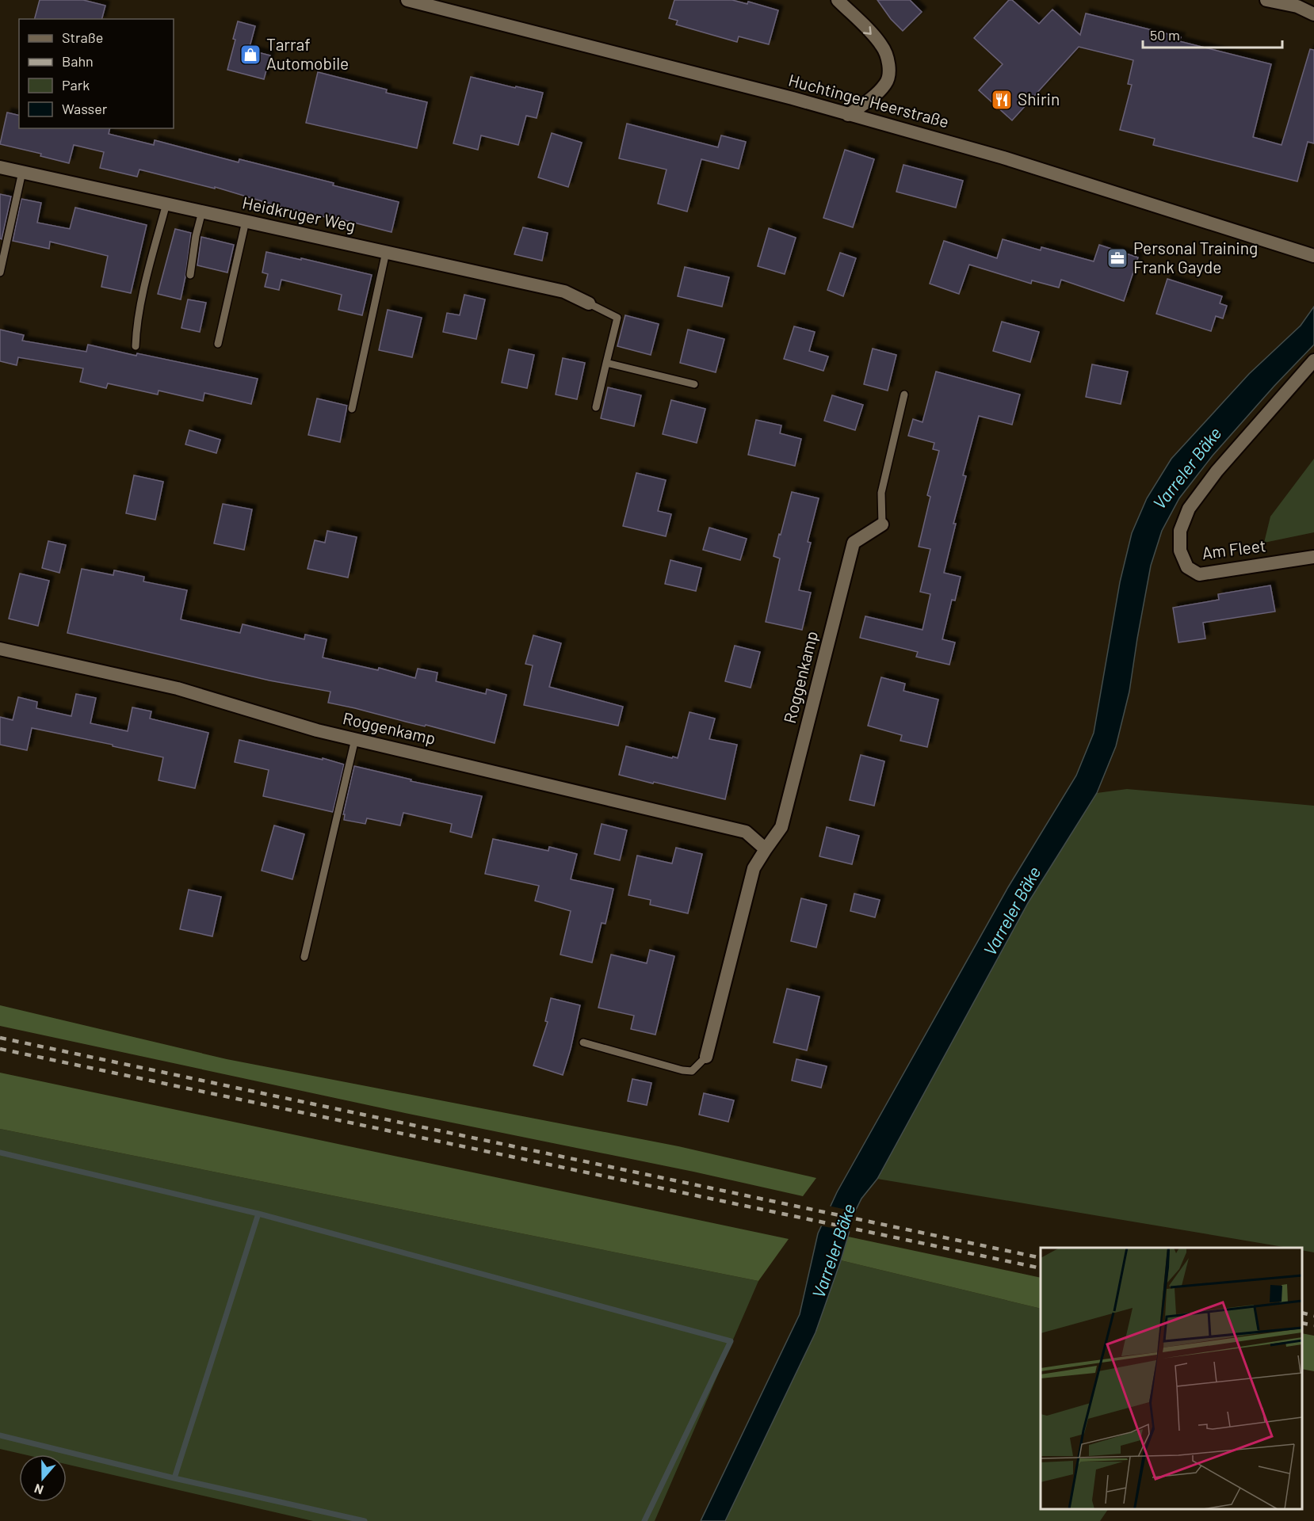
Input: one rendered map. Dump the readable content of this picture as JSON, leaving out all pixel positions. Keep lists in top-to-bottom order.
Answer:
{
  "streets": {
    "street": [
      "Huchtinger Heerstraße",
      "Heidkruger Weg",
      "Am Fleet",
      "Roggenkamp"
    ]
  },
  "water": ["Varreler Bäke"],
  "places": {
    "shop": ["Tarraf Automobile"],
    "restaurant": ["Shirin"],
    "office": ["Personal Training Frank Gayde"]
  },
  "legend": [
    "Straße",
    "Bahn",
    "Park",
    "Wasser"
  ],
  "scale_bar": "50 m",
  "north": "bottom"
}
